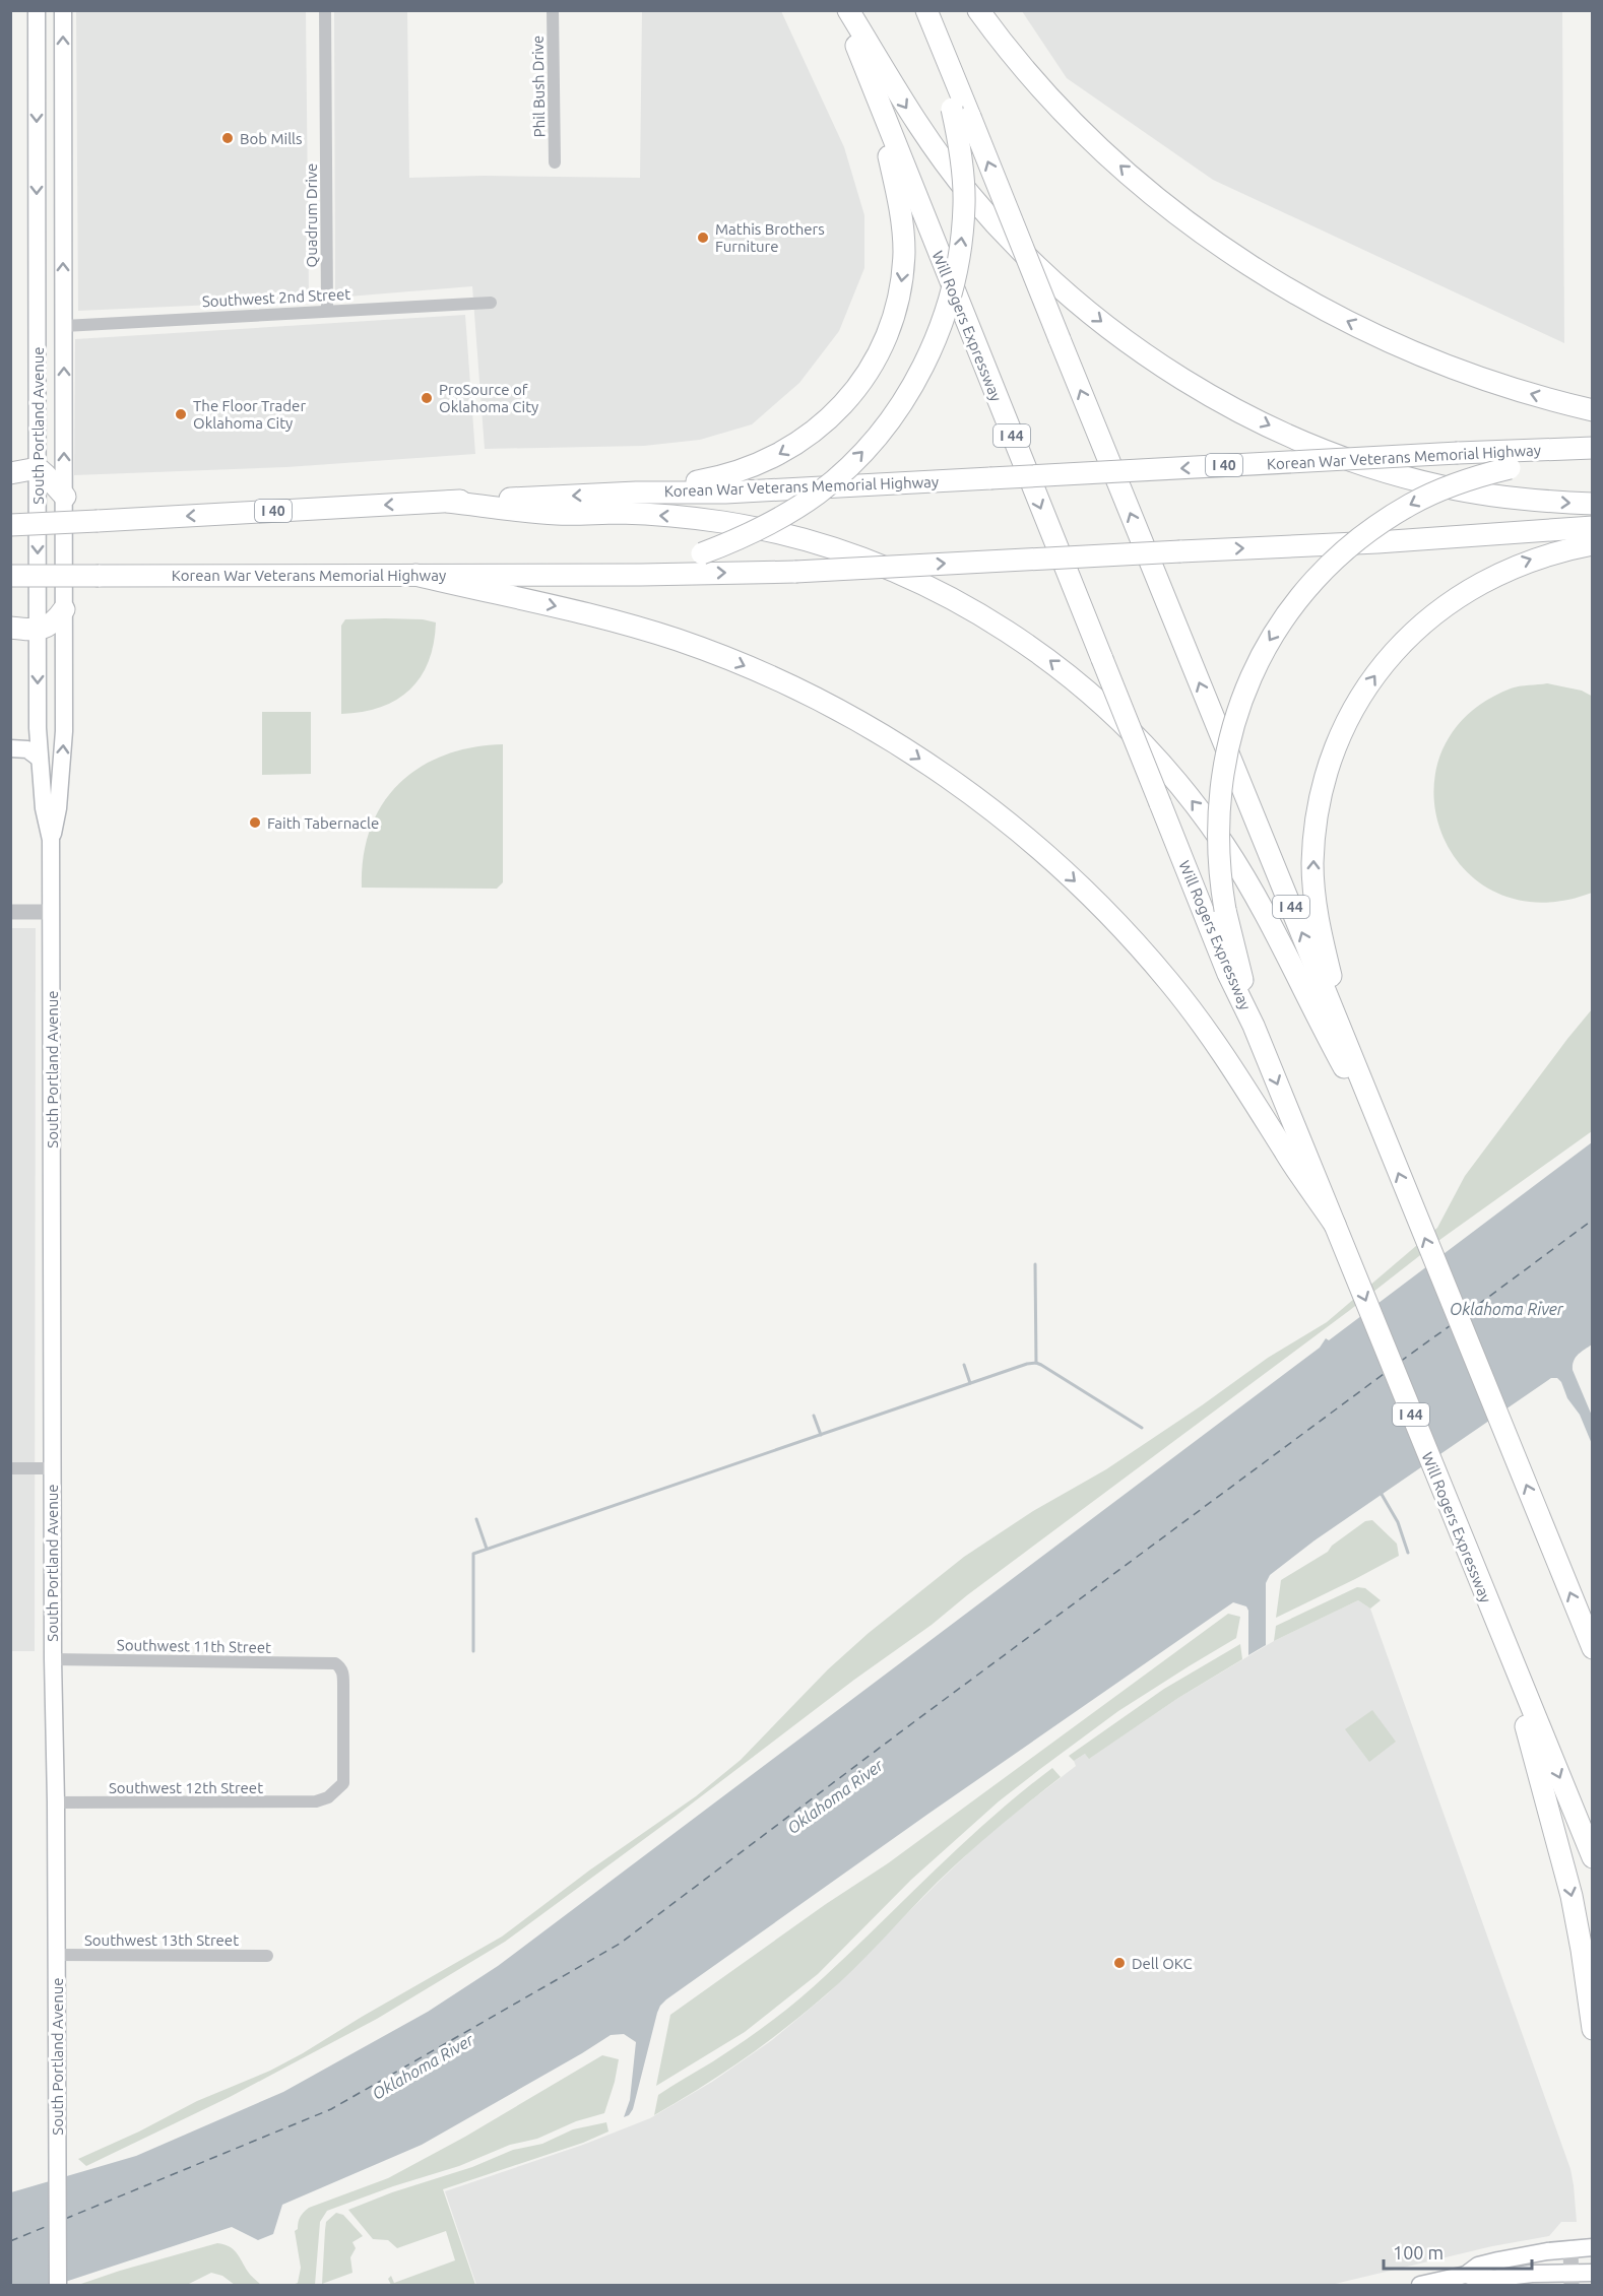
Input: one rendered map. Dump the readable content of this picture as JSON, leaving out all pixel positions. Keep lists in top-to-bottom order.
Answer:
{
  "streets": {
    "highway": [
      "Will Rogers Expressway",
      "I 44",
      "Korean War Veterans Memorial Highway",
      "I 40"
    ],
    "main road": ["South Portland Avenue"],
    "street": [
      "Phil Bush Drive",
      "Quadrum Drive",
      "Southwest 2nd Street",
      "Southwest 11th Street",
      "Southwest 12th Street",
      "Southwest 13th Street"
    ]
  },
  "crossings": [
    ["Quadrum Drive", "Southwest 2nd Street"],
    ["Southwest 2nd Street", "South Portland Avenue"],
    ["South Portland Avenue", "Southwest 11th Street"],
    ["South Portland Avenue", "Southwest 12th Street"],
    ["South Portland Avenue", "Southwest 13th Street"],
    ["Southwest 11th Street", "Southwest 12th Street"]
  ],
  "water": ["Oklahoma River"],
  "places": [
    "Bob Mills",
    "Mathis Brothers Furniture",
    "ProSource of Oklahoma City",
    "The Floor Trader Oklahoma City",
    "Faith Tabernacle",
    "Dell OKC"
  ],
  "scale_bar": "100 m"
}
